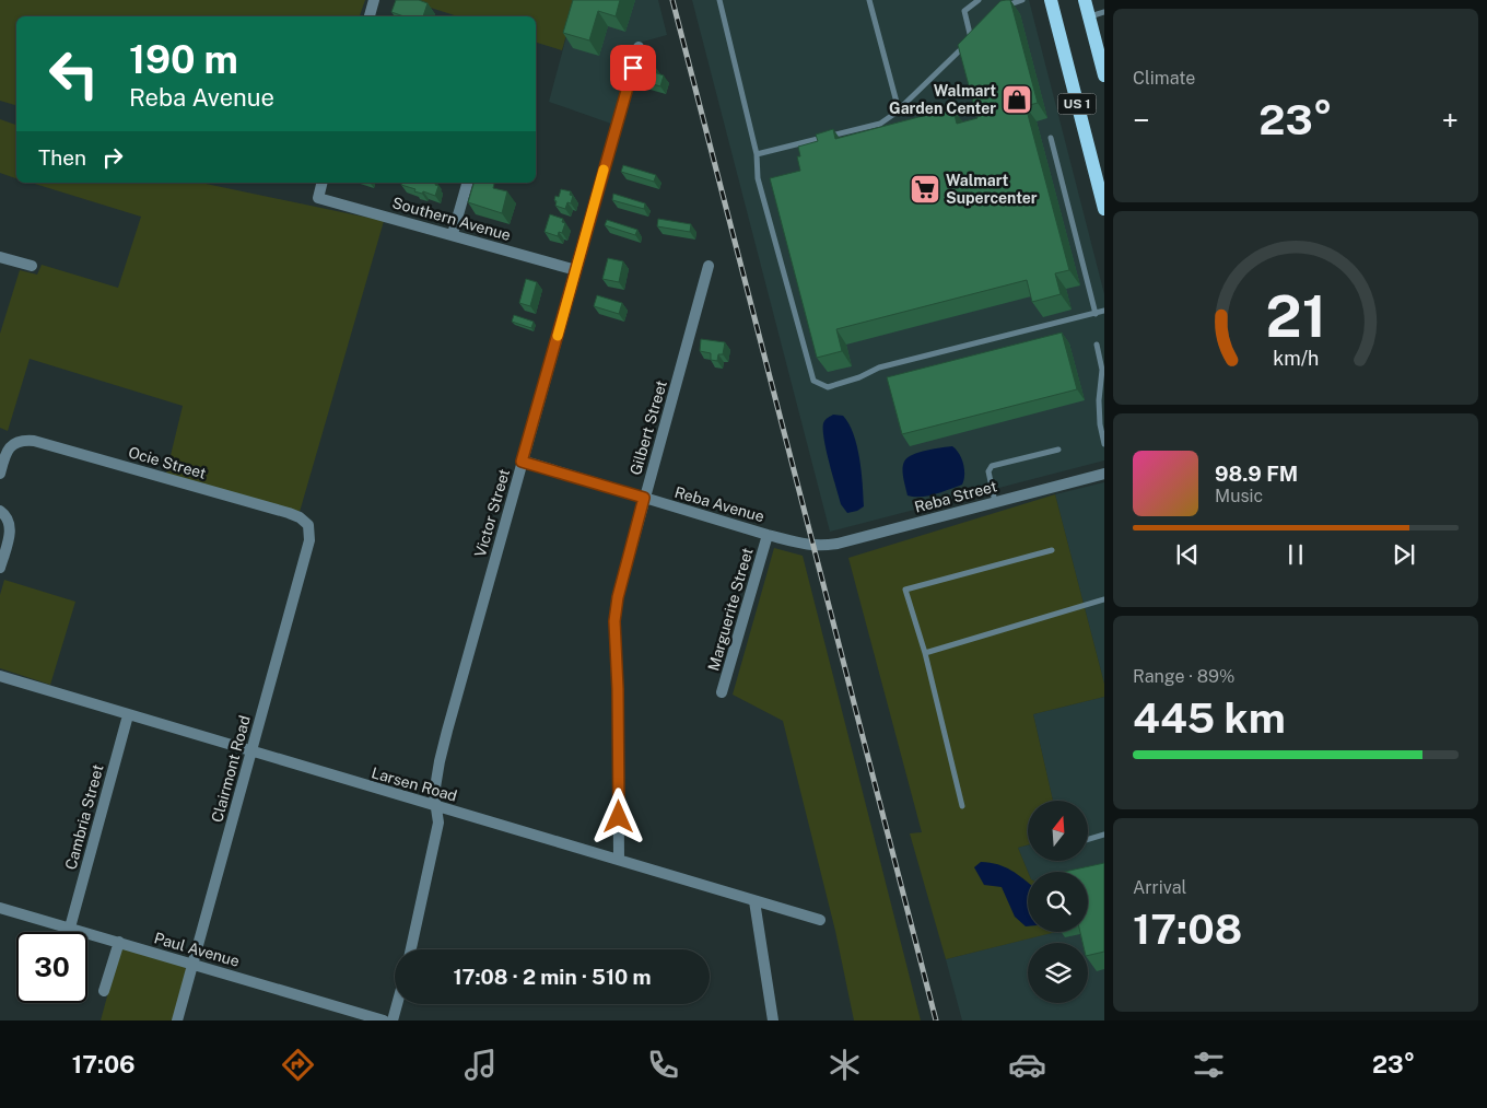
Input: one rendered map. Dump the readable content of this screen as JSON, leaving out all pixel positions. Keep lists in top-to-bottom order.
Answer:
{
  "streets": {
    "main road": ["US 1"],
    "street": [
      "Southern Avenue",
      "Gilbert Street",
      "Ocie Street",
      "Reba Street",
      "Reba Avenue",
      "Victor Street",
      "Marguerite Street",
      "Clairmont Road",
      "Larsen Road",
      "Cambria Street",
      "Paul Avenue"
    ]
  },
  "crossings": [
    ["Southern Avenue", "Victor Street"],
    ["Gilbert Street", "Reba Avenue"],
    ["Gilbert Street", "Larsen Road"],
    ["Ocie Street", "Clairmont Road"],
    ["Reba Street", "Reba Avenue"],
    ["Reba Avenue", "Victor Street"],
    ["Reba Avenue", "Marguerite Street"],
    ["Victor Street", "Larsen Road"],
    ["Clairmont Road", "Larsen Road"],
    ["Clairmont Road", "Paul Avenue"],
    ["Larsen Road", "Cambria Street"],
    ["Cambria Street", "Paul Avenue"]
  ],
  "places": {
    "shop": ["Walmart Garden Center"],
    "supermarket": ["Walmart Supercenter"]
  },
  "north": "top",
  "page": {
    "tile": [
      "Climate",
      ["Range · 89%", "445 km"],
      ["Arrival", "17:08"]
    ],
    "turn": ["190 m", "Reba Avenue"],
    "heat": ["−", "23°", "+"],
    "then": "Then",
    "song": ["98.9 FM", "Music"],
    "limit": "30",
    "trip": "17:08 · 2 min · 510 m",
    "tabs": ["17:06", "23°"],
    "gauge": ["21", "km/h"]
  }
}
